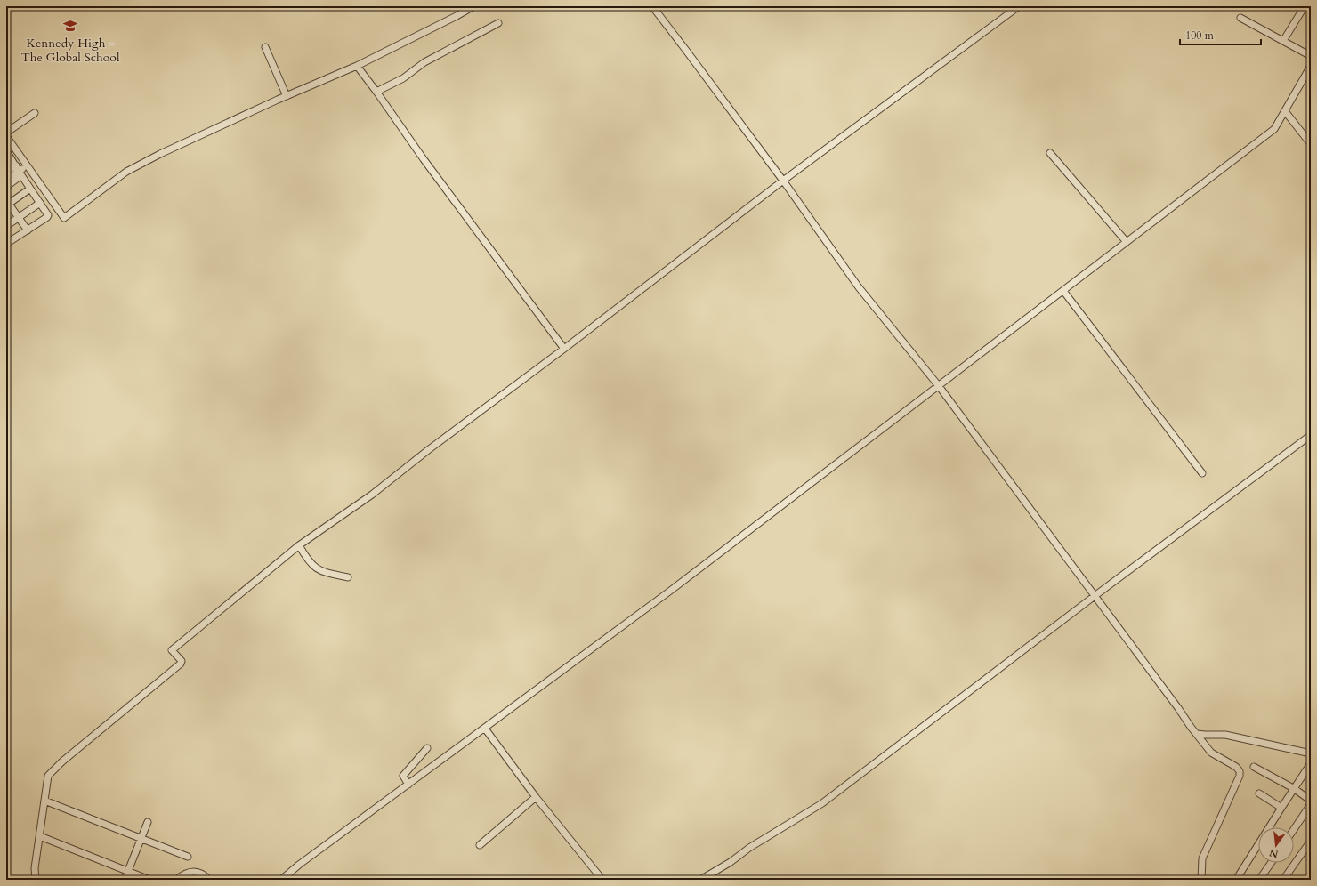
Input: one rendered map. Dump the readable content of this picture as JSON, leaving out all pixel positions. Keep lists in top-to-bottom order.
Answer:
{
  "places": {
    "school or university": ["Kennedy High - The Global School"]
  },
  "scale_bar": "100 m",
  "north": "bottom"
}
